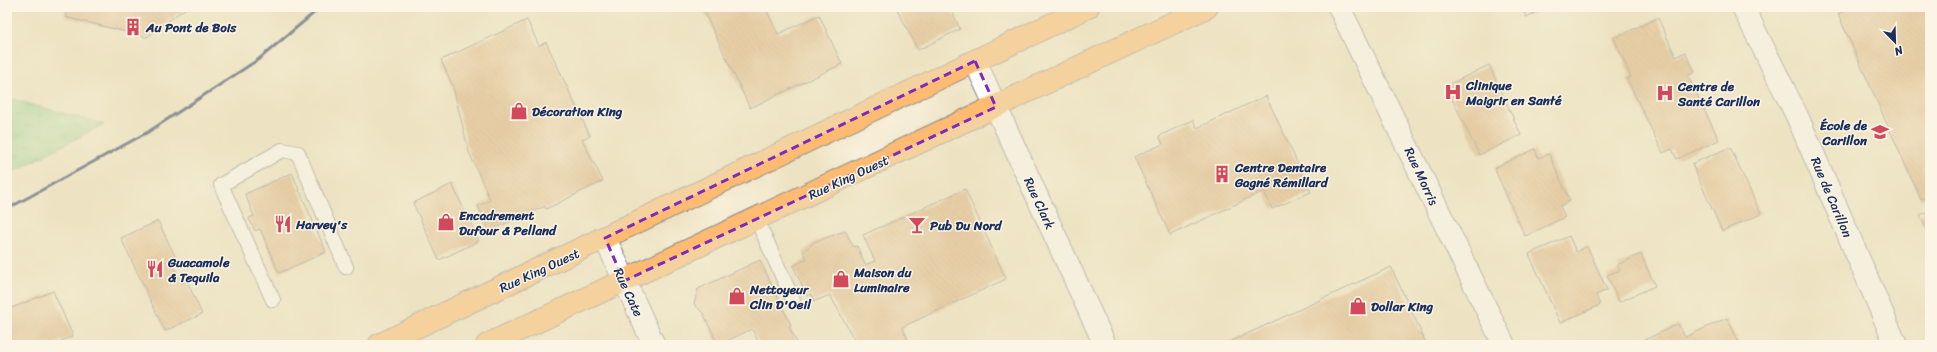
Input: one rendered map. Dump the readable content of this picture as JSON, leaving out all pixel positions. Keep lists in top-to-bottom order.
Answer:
{
  "streets": {
    "main road": ["Rue King Ouest"],
    "street": [
      "Rue Morris",
      "Rue de Carillon",
      "Rue Clark",
      "Rue Cate"
    ]
  },
  "crossings": [
    ["Rue King Ouest", "Rue Clark"],
    ["Rue King Ouest", "Rue Cate"]
  ],
  "places": {
    "building": ["Au Pont de Bois", "Centre Dentaire Gagné Rémillard"],
    "hospital": ["Clinique Maigrir en Santé", "Centre de Santé Carillon"],
    "shop": [
      "Décoration King",
      "Encadrement Dufour & Pelland",
      "Maison du Luminaire",
      "Nettoyeur Clin D'Oeil",
      "Dollar King"
    ],
    "school or university": ["École de Carillon"],
    "restaurant": ["Harvey's", "Guacamole & Tequila"],
    "bar": ["Pub Du Nord"]
  },
  "north": "bottom right"
}
